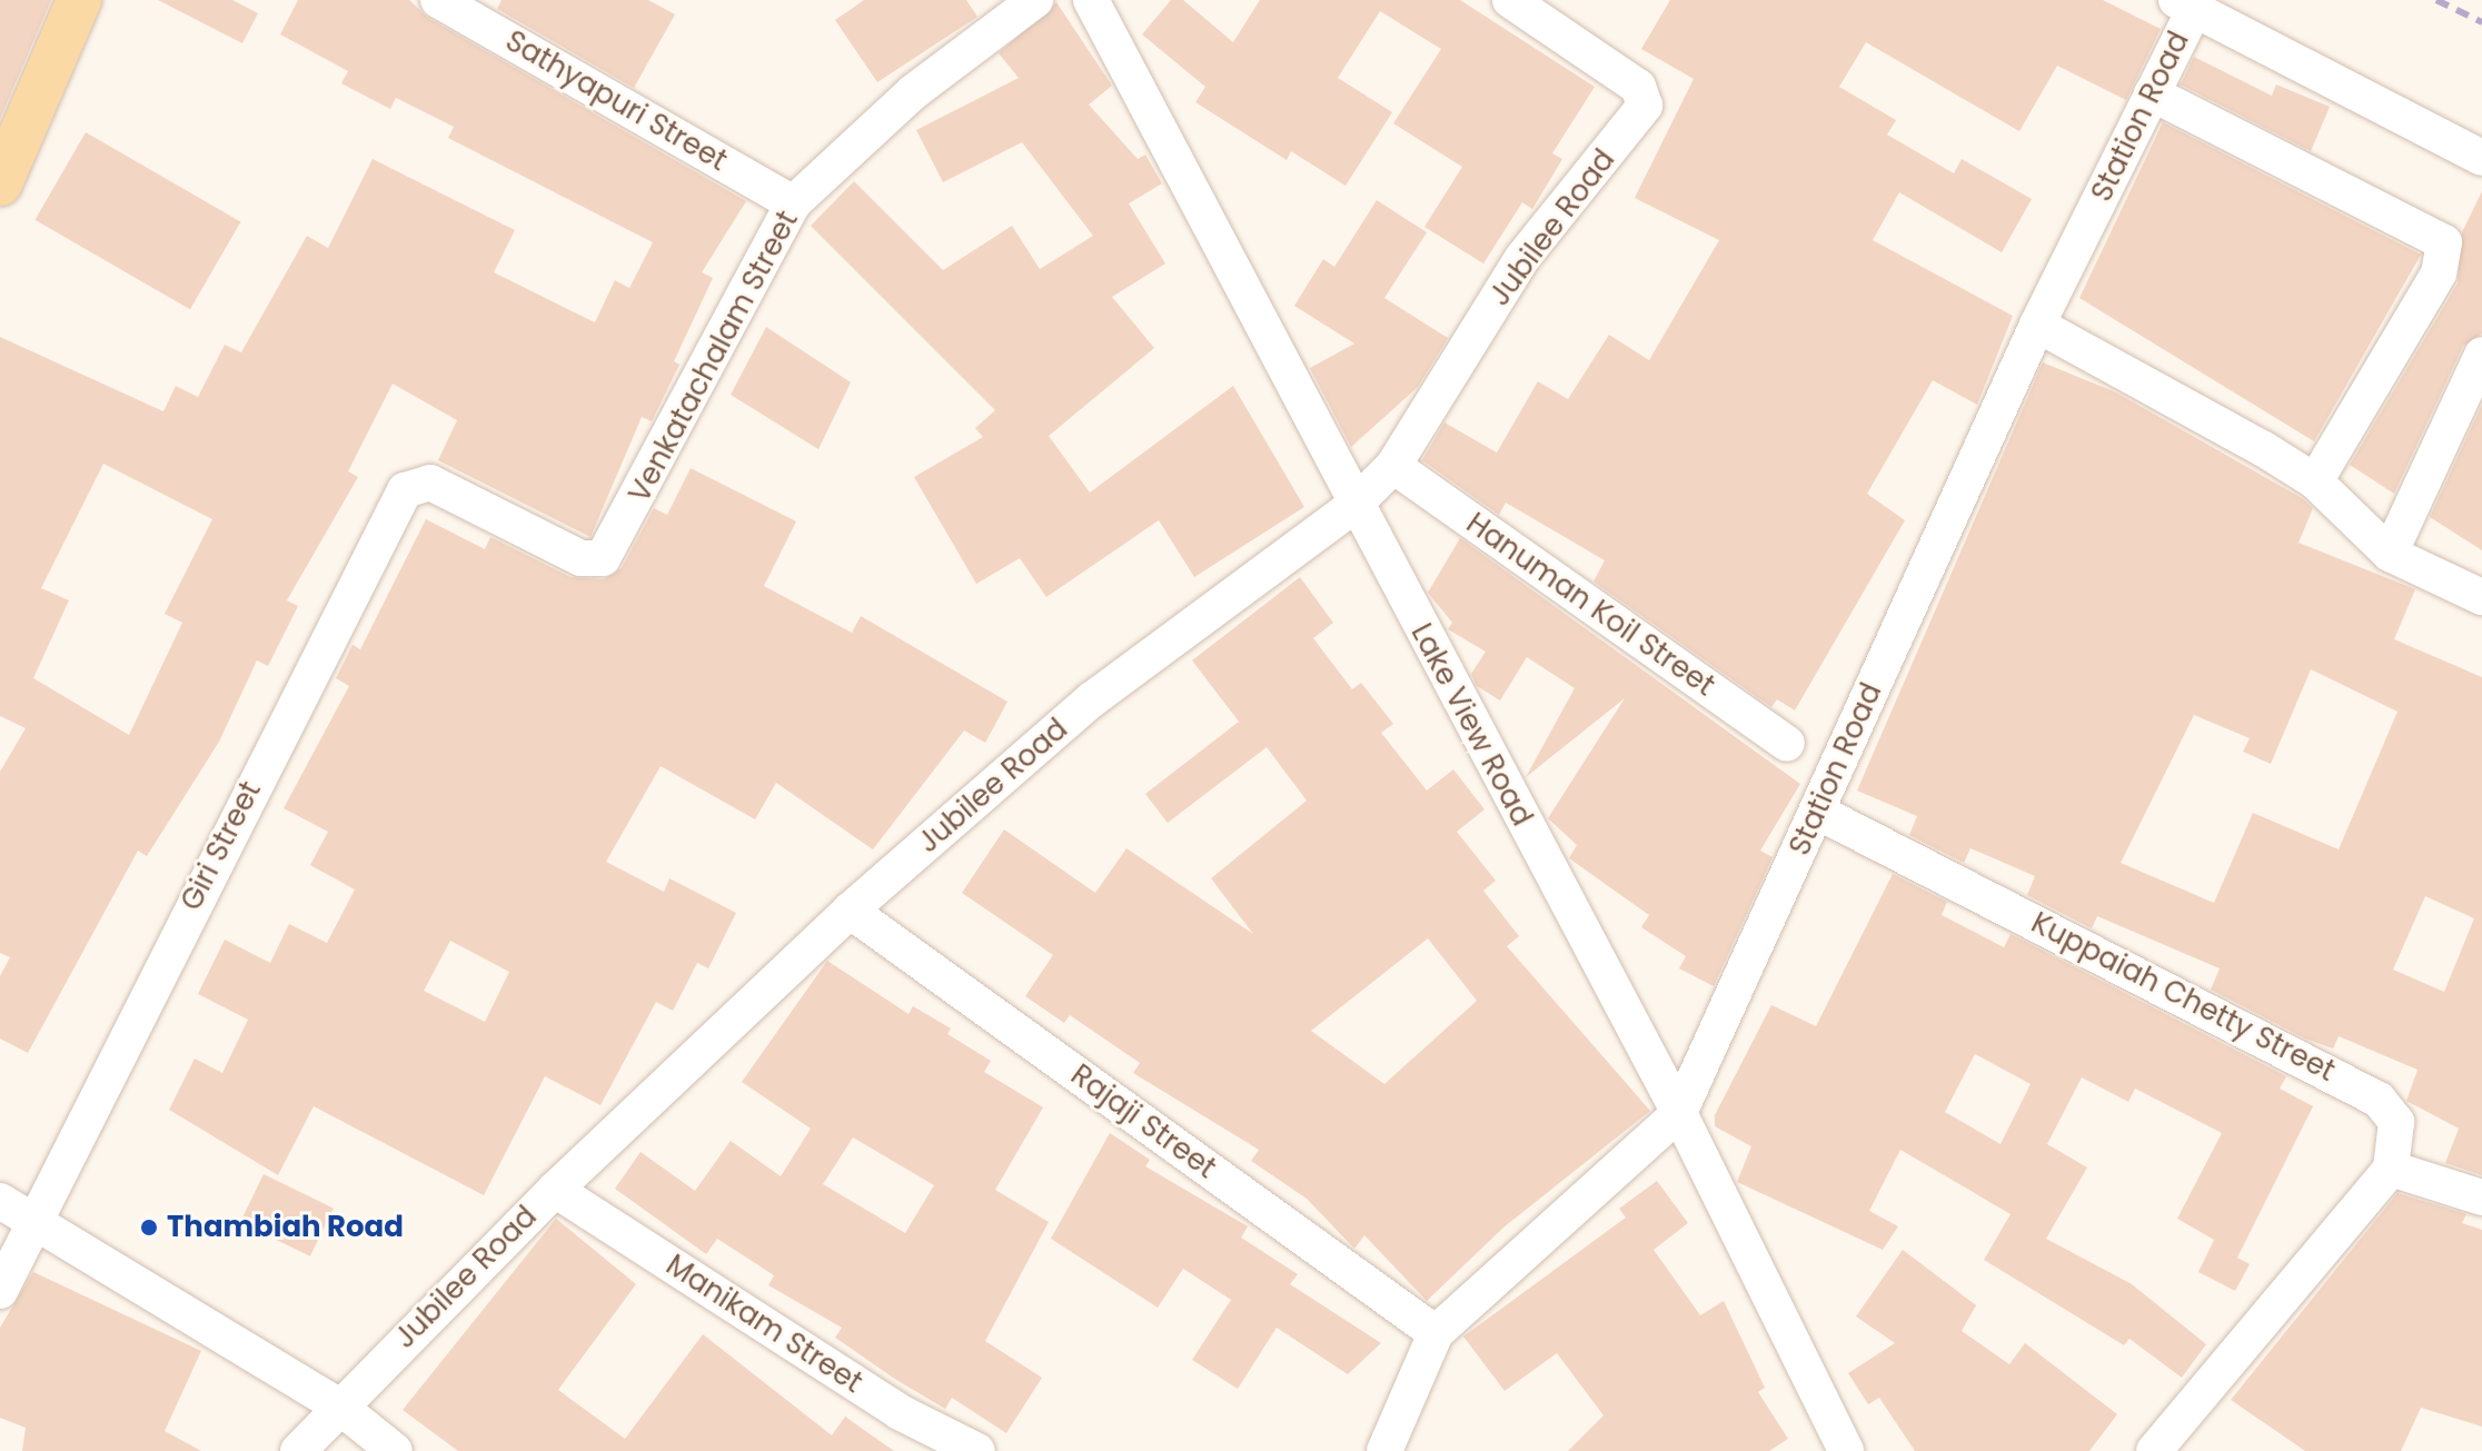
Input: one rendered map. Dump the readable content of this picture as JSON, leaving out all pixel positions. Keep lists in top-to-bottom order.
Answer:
{
  "streets": {
    "street": [
      "Sathyapuri Street",
      "Station Road",
      "Jubilee Road",
      "Venkatachalam Street",
      "Hanuman Koil Street",
      "Lake View Road",
      "Giri Street",
      "Kuppaiah Chetty Street",
      "Rajaji Street",
      "Manikam Street"
    ]
  },
  "crossings": [
    ["Sathyapuri Street", "Venkatachalam Street"],
    ["Station Road", "Lake View Road"],
    ["Station Road", "Rajaji Street"],
    ["Jubilee Road", "Hanuman Koil Street"],
    ["Jubilee Road", "Lake View Road"],
    ["Jubilee Road", "Rajaji Street"],
    ["Jubilee Road", "Manikam Street"],
    ["Venkatachalam Street", "Giri Street"]
  ],
  "places": ["Thambiah Road"]
}
